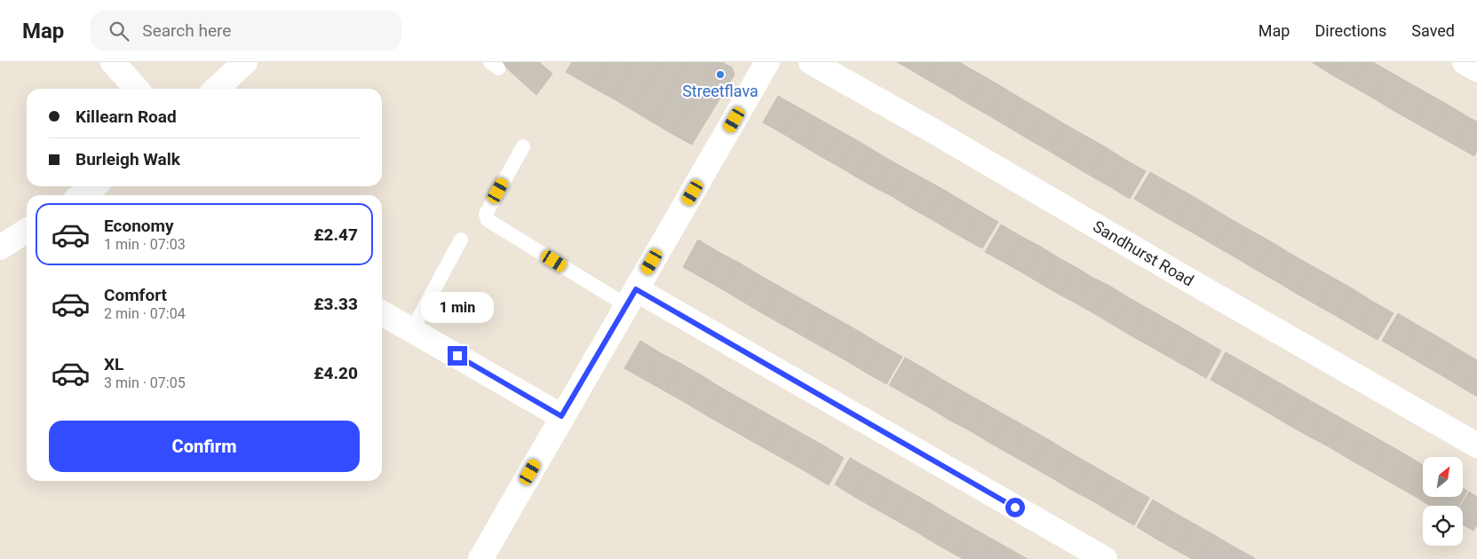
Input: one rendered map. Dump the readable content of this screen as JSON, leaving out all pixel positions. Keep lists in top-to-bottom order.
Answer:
{
  "streets": {
    "street": ["Sandhurst Road"]
  },
  "places": ["Streetflava"],
  "north": "top right",
  "page": {
    "header": "Map",
    "search": "Search here",
    "nav": ["Map", "Directions", "Saved"],
    "banner": ["Killearn Road", "Burleigh Walk"],
    "list": [
      {
        "name": "Economy",
        "note": "1 min · 07:03",
        "value": "£2.47"
      },
      {
        "name": "Comfort",
        "note": "2 min · 07:04",
        "value": "£3.33"
      },
      {
        "name": "XL",
        "note": "3 min · 07:05",
        "value": "£4.20"
      }
    ],
    "bubble": "1 min",
    "buttons": "Confirm"
  }
}
